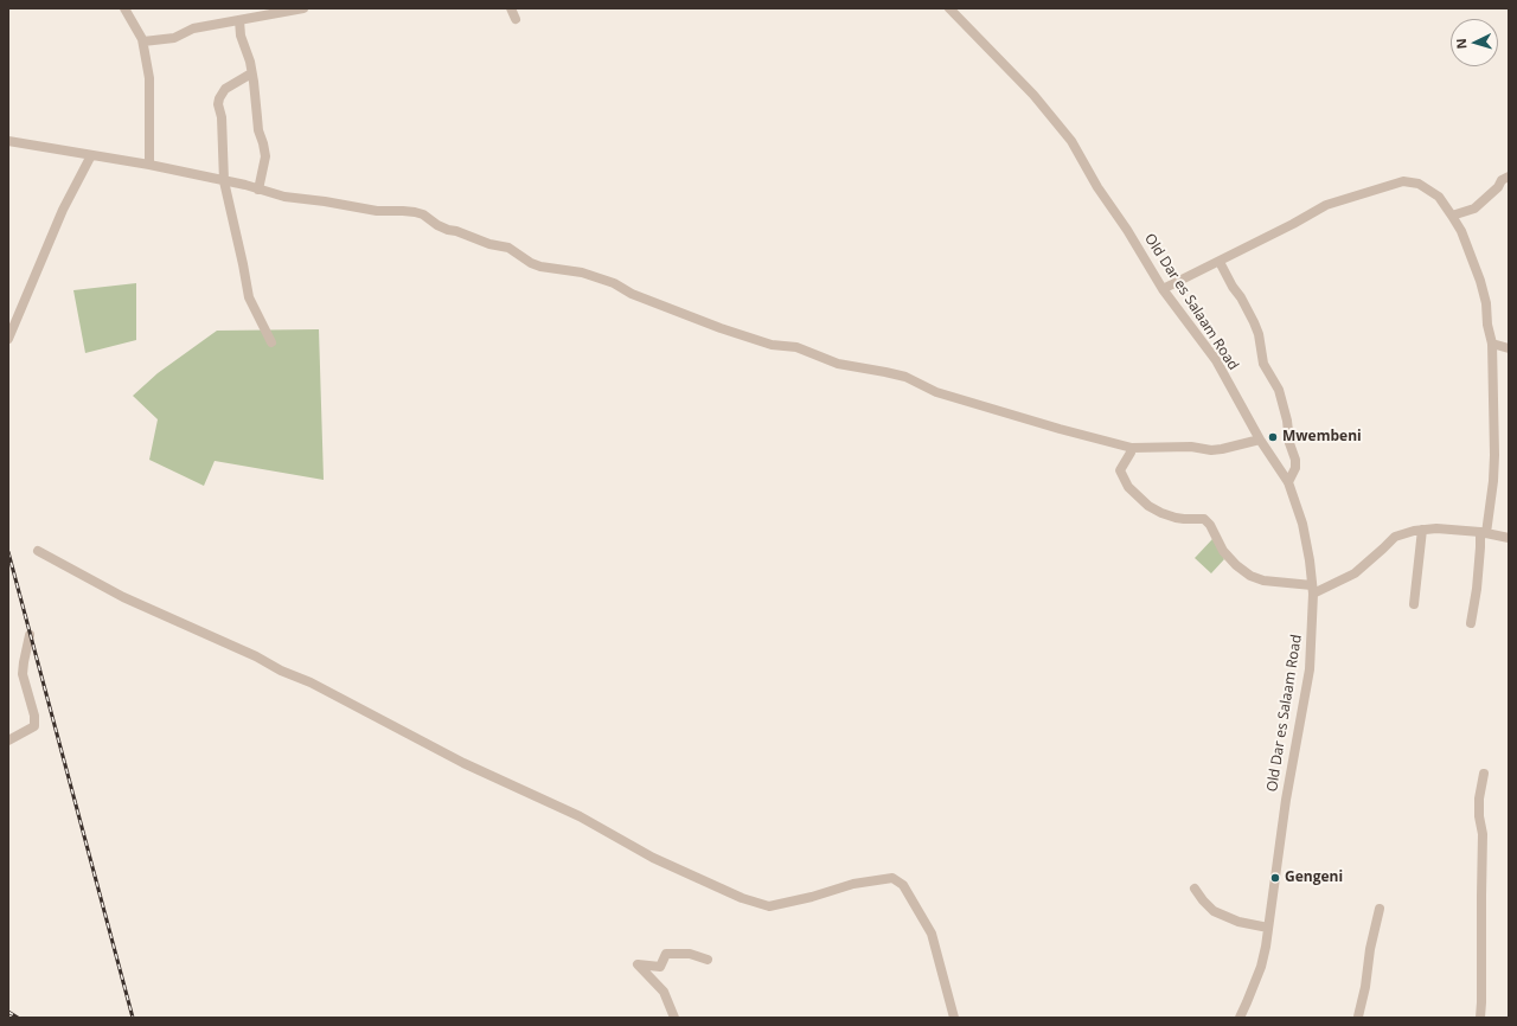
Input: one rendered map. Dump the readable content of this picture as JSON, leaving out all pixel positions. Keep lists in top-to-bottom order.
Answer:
{
  "streets": {
    "street": ["Old Dar es Salaam Road"]
  },
  "places": ["Mwembeni", "Gengeni"],
  "north": "left"
}
